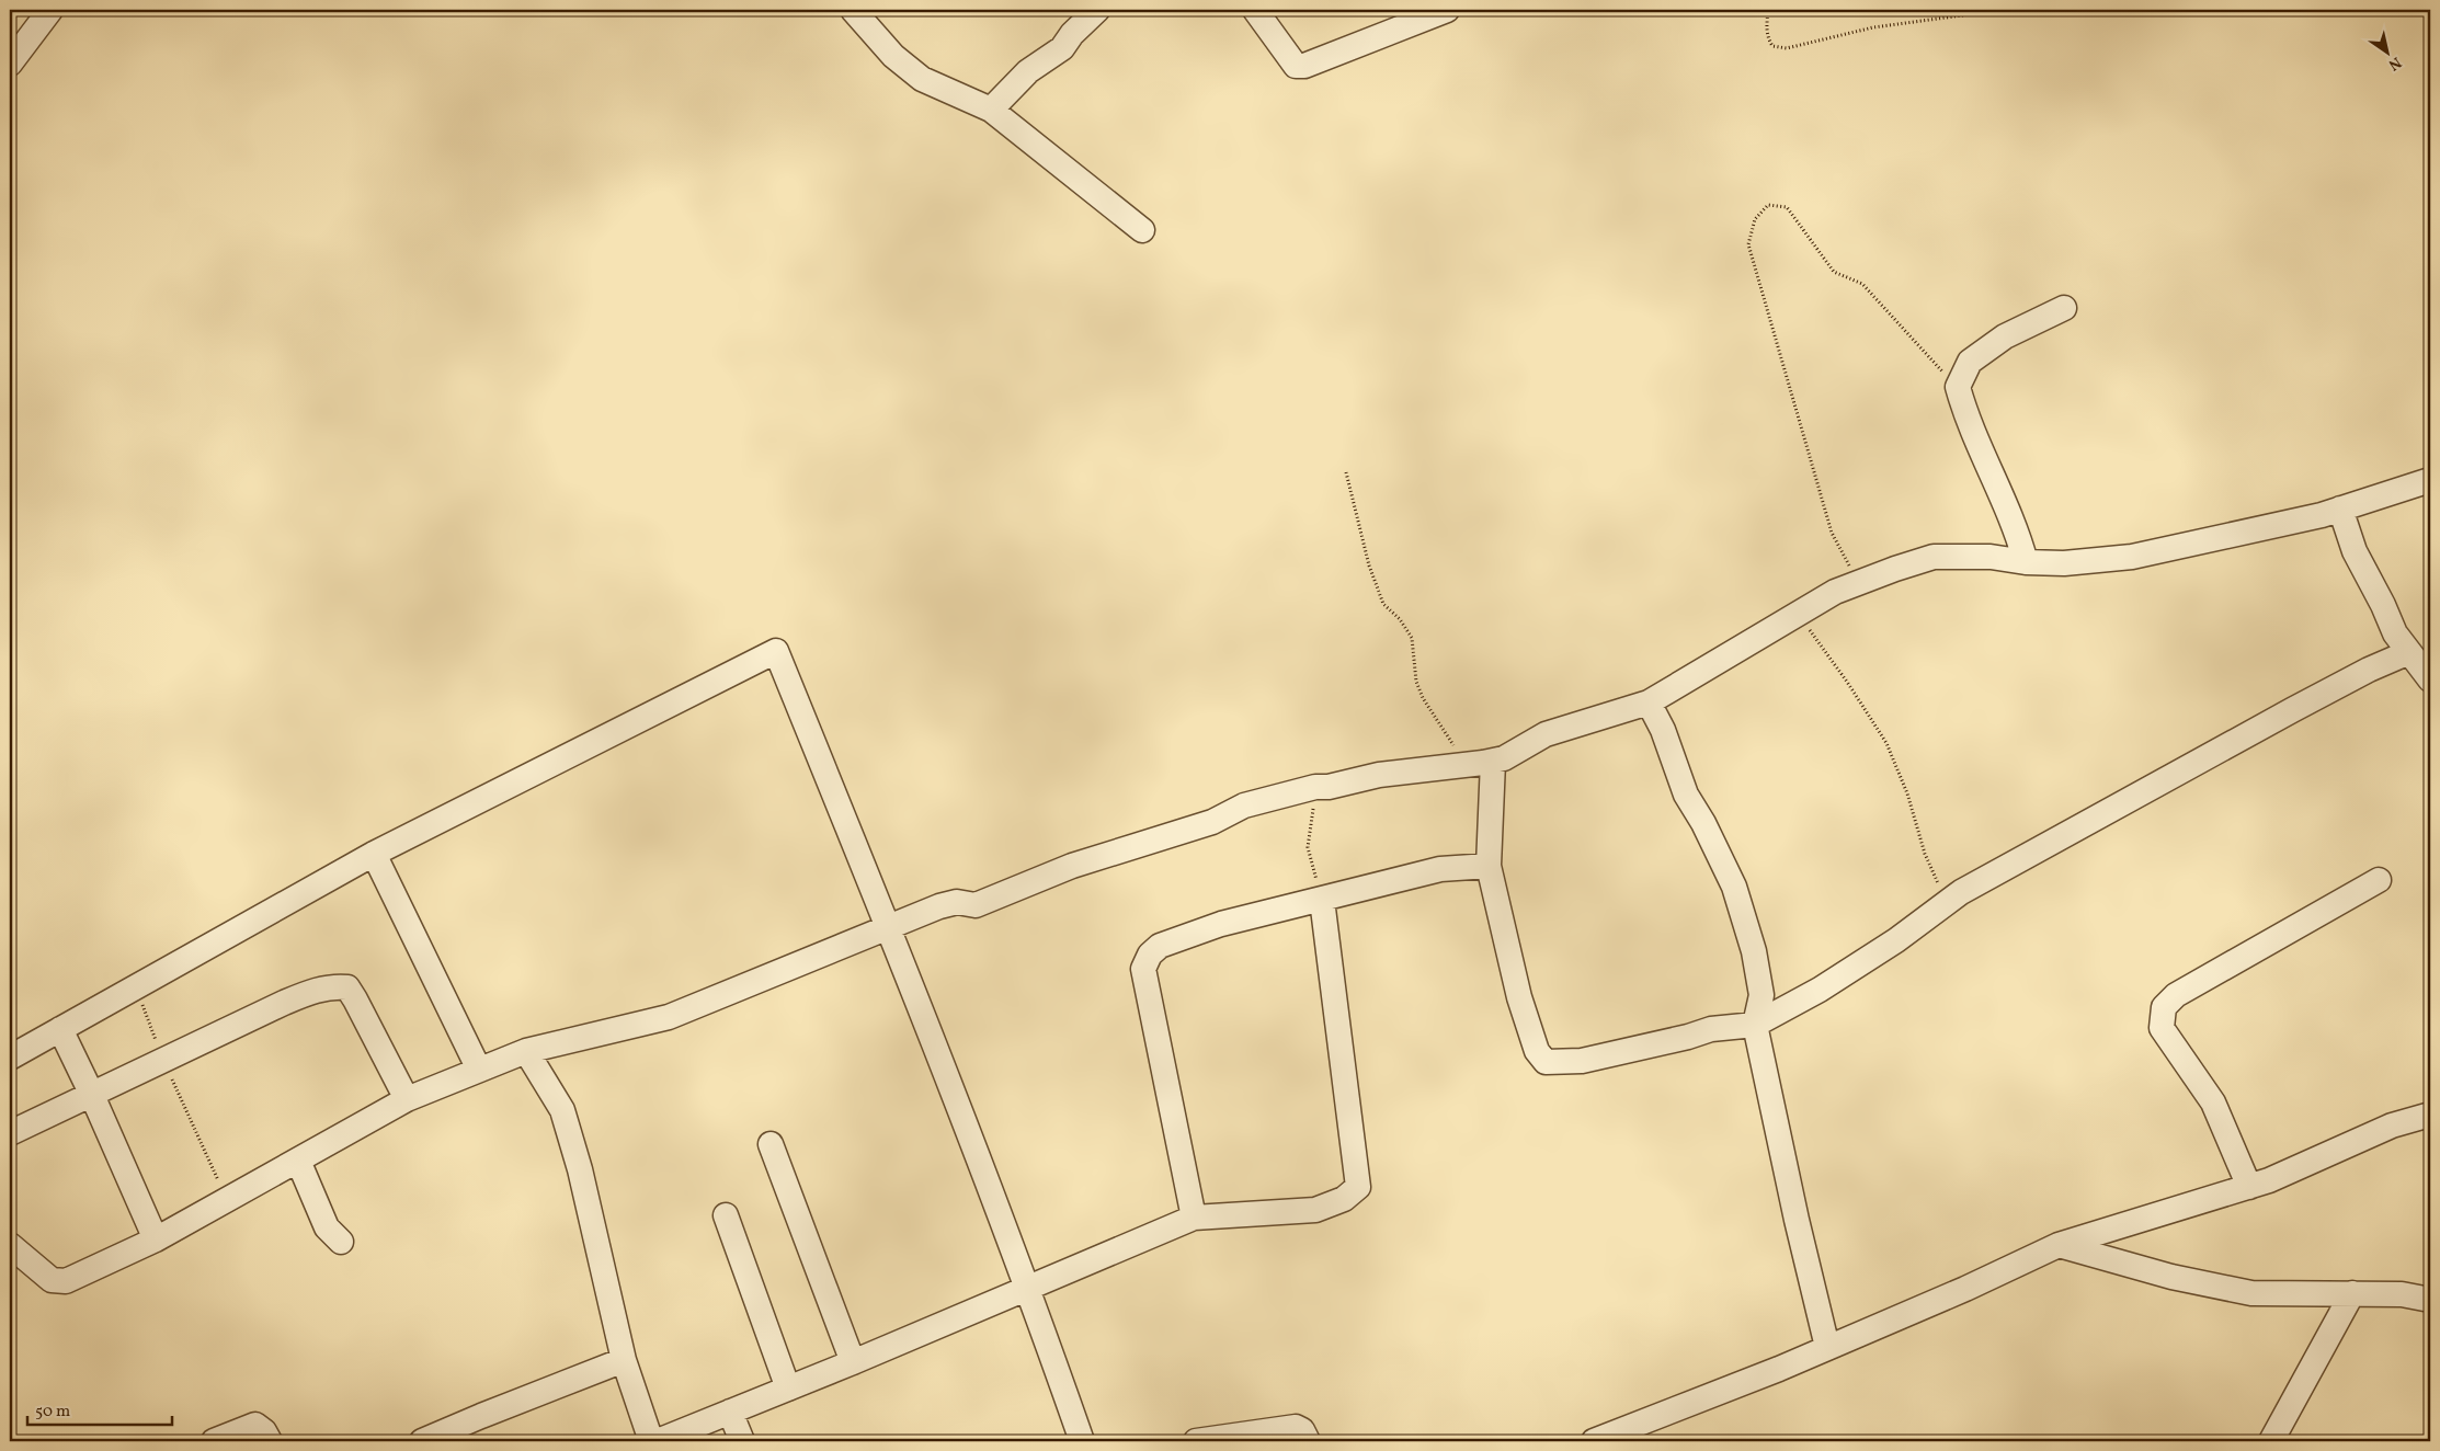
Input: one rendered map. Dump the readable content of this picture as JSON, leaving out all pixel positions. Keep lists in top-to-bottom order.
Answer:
{
  "scale_bar": "50 m",
  "north": "bottom right"
}
